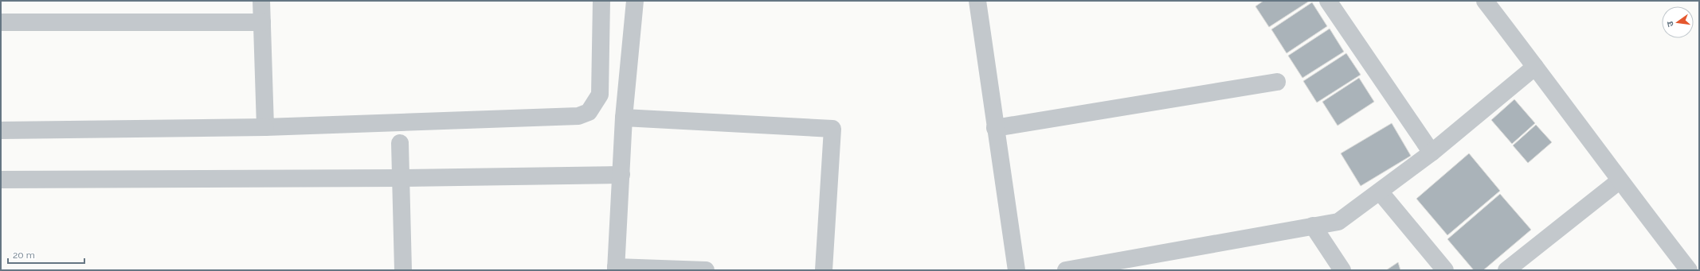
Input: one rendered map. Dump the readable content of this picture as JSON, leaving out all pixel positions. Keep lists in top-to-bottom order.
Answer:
{
  "scale_bar": "20 m",
  "north": "left"
}
